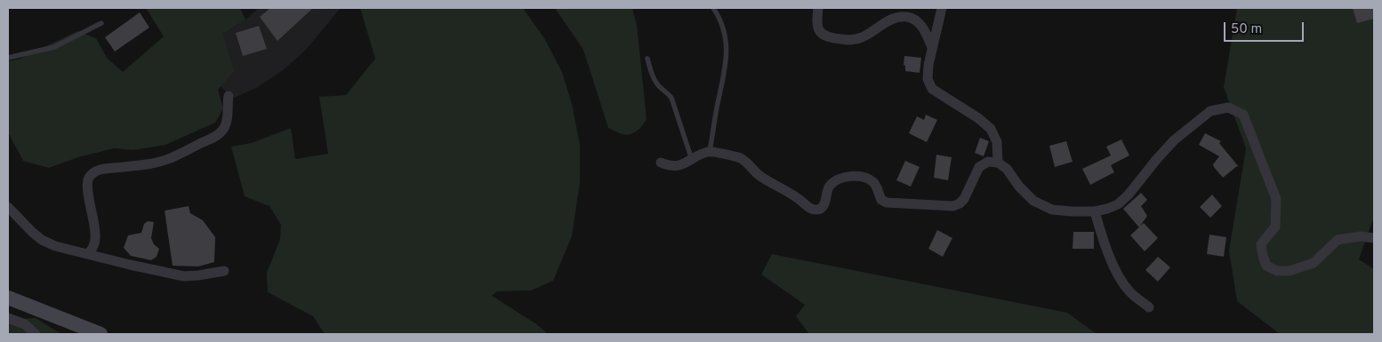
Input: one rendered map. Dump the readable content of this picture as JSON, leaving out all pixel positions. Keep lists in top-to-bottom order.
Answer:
{
  "scale_bar": "50 m"
}
